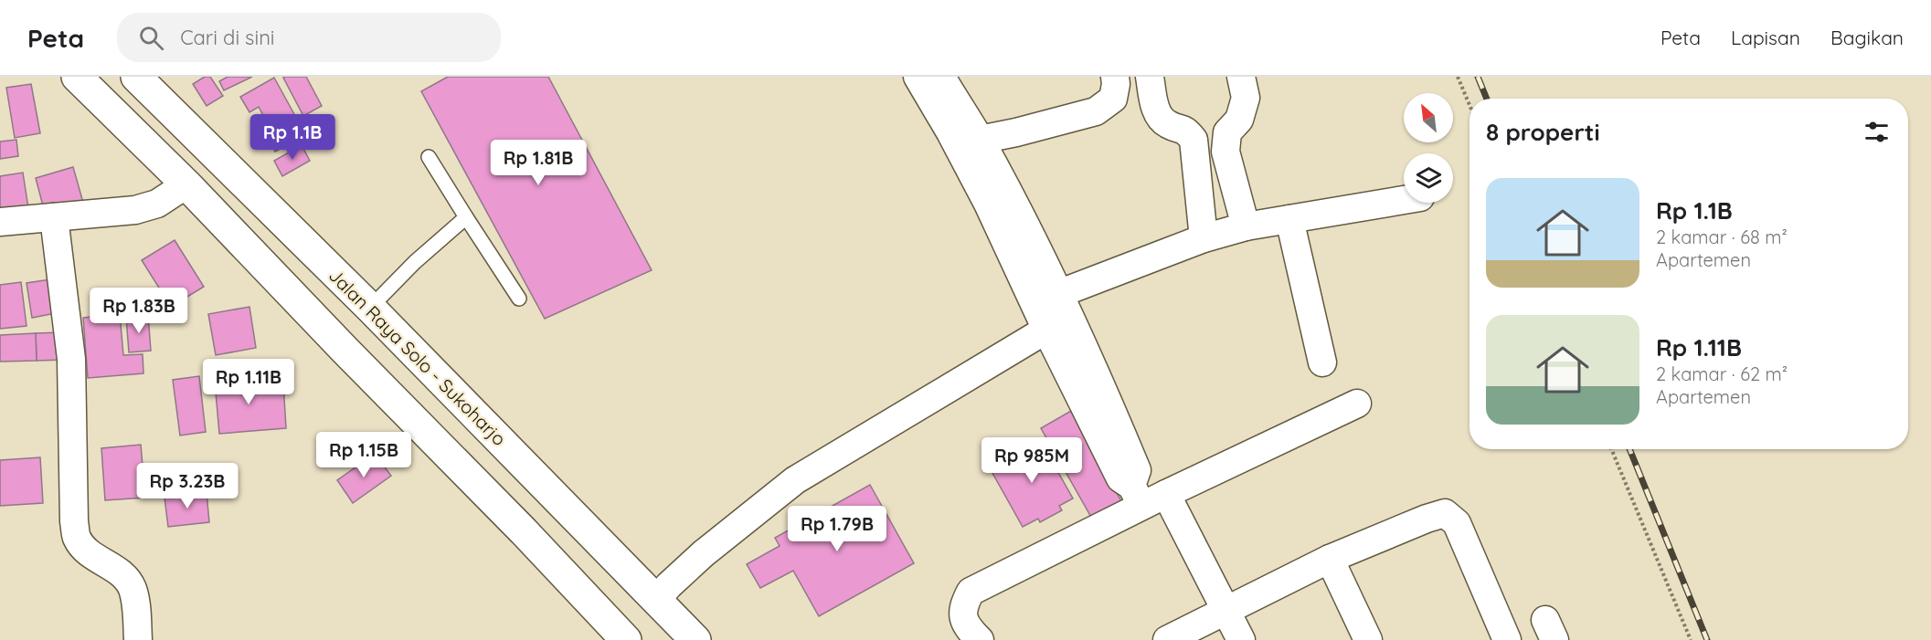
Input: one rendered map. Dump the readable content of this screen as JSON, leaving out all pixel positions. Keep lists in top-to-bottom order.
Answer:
{
  "streets": {
    "main road": ["Jalan Raya Solo - Sukoharjo"]
  },
  "north": "top left",
  "page": {
    "header": "Peta",
    "search": "Cari di sini",
    "nav": ["Peta", "Lapisan", "Bagikan"],
    "heading": "8 properti",
    "price": [
      "Rp 1.1B",
      "Rp 1.81B",
      "Rp 1.83B",
      "Rp 1.11B",
      "Rp 1.15B",
      "Rp 985M",
      "Rp 3.23B",
      "Rp 1.79B"
    ],
    "list": [
      {
        "name": "Rp 1.1B",
        "note": "2 kamar · 68 m² · Apartemen"
      },
      {
        "name": "Rp 1.11B",
        "note": "2 kamar · 62 m² · Apartemen"
      }
    ]
  }
}
